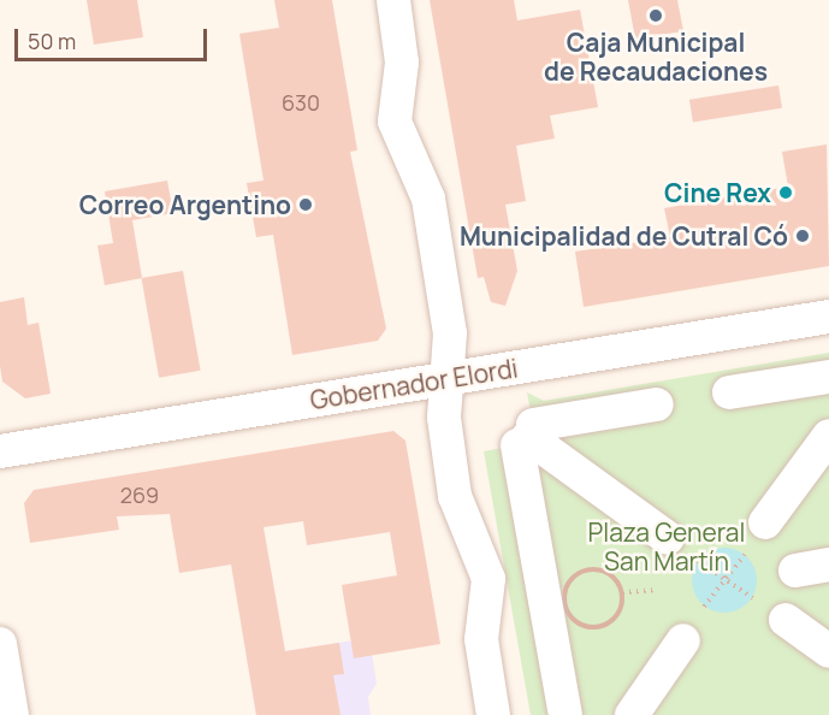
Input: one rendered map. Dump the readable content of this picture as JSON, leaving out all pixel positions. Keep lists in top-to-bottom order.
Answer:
{
  "streets": {
    "street": ["Gobernador Elordi"]
  },
  "parks": ["Plaza General San Martín"],
  "places": [
    "Caja Municipal de Recaudaciones",
    "Cine Rex",
    "Correo Argentino",
    "Municipalidad de Cutral Có"
  ],
  "house_numbers": ["630", "269"],
  "scale_bar": "50 m"
}
